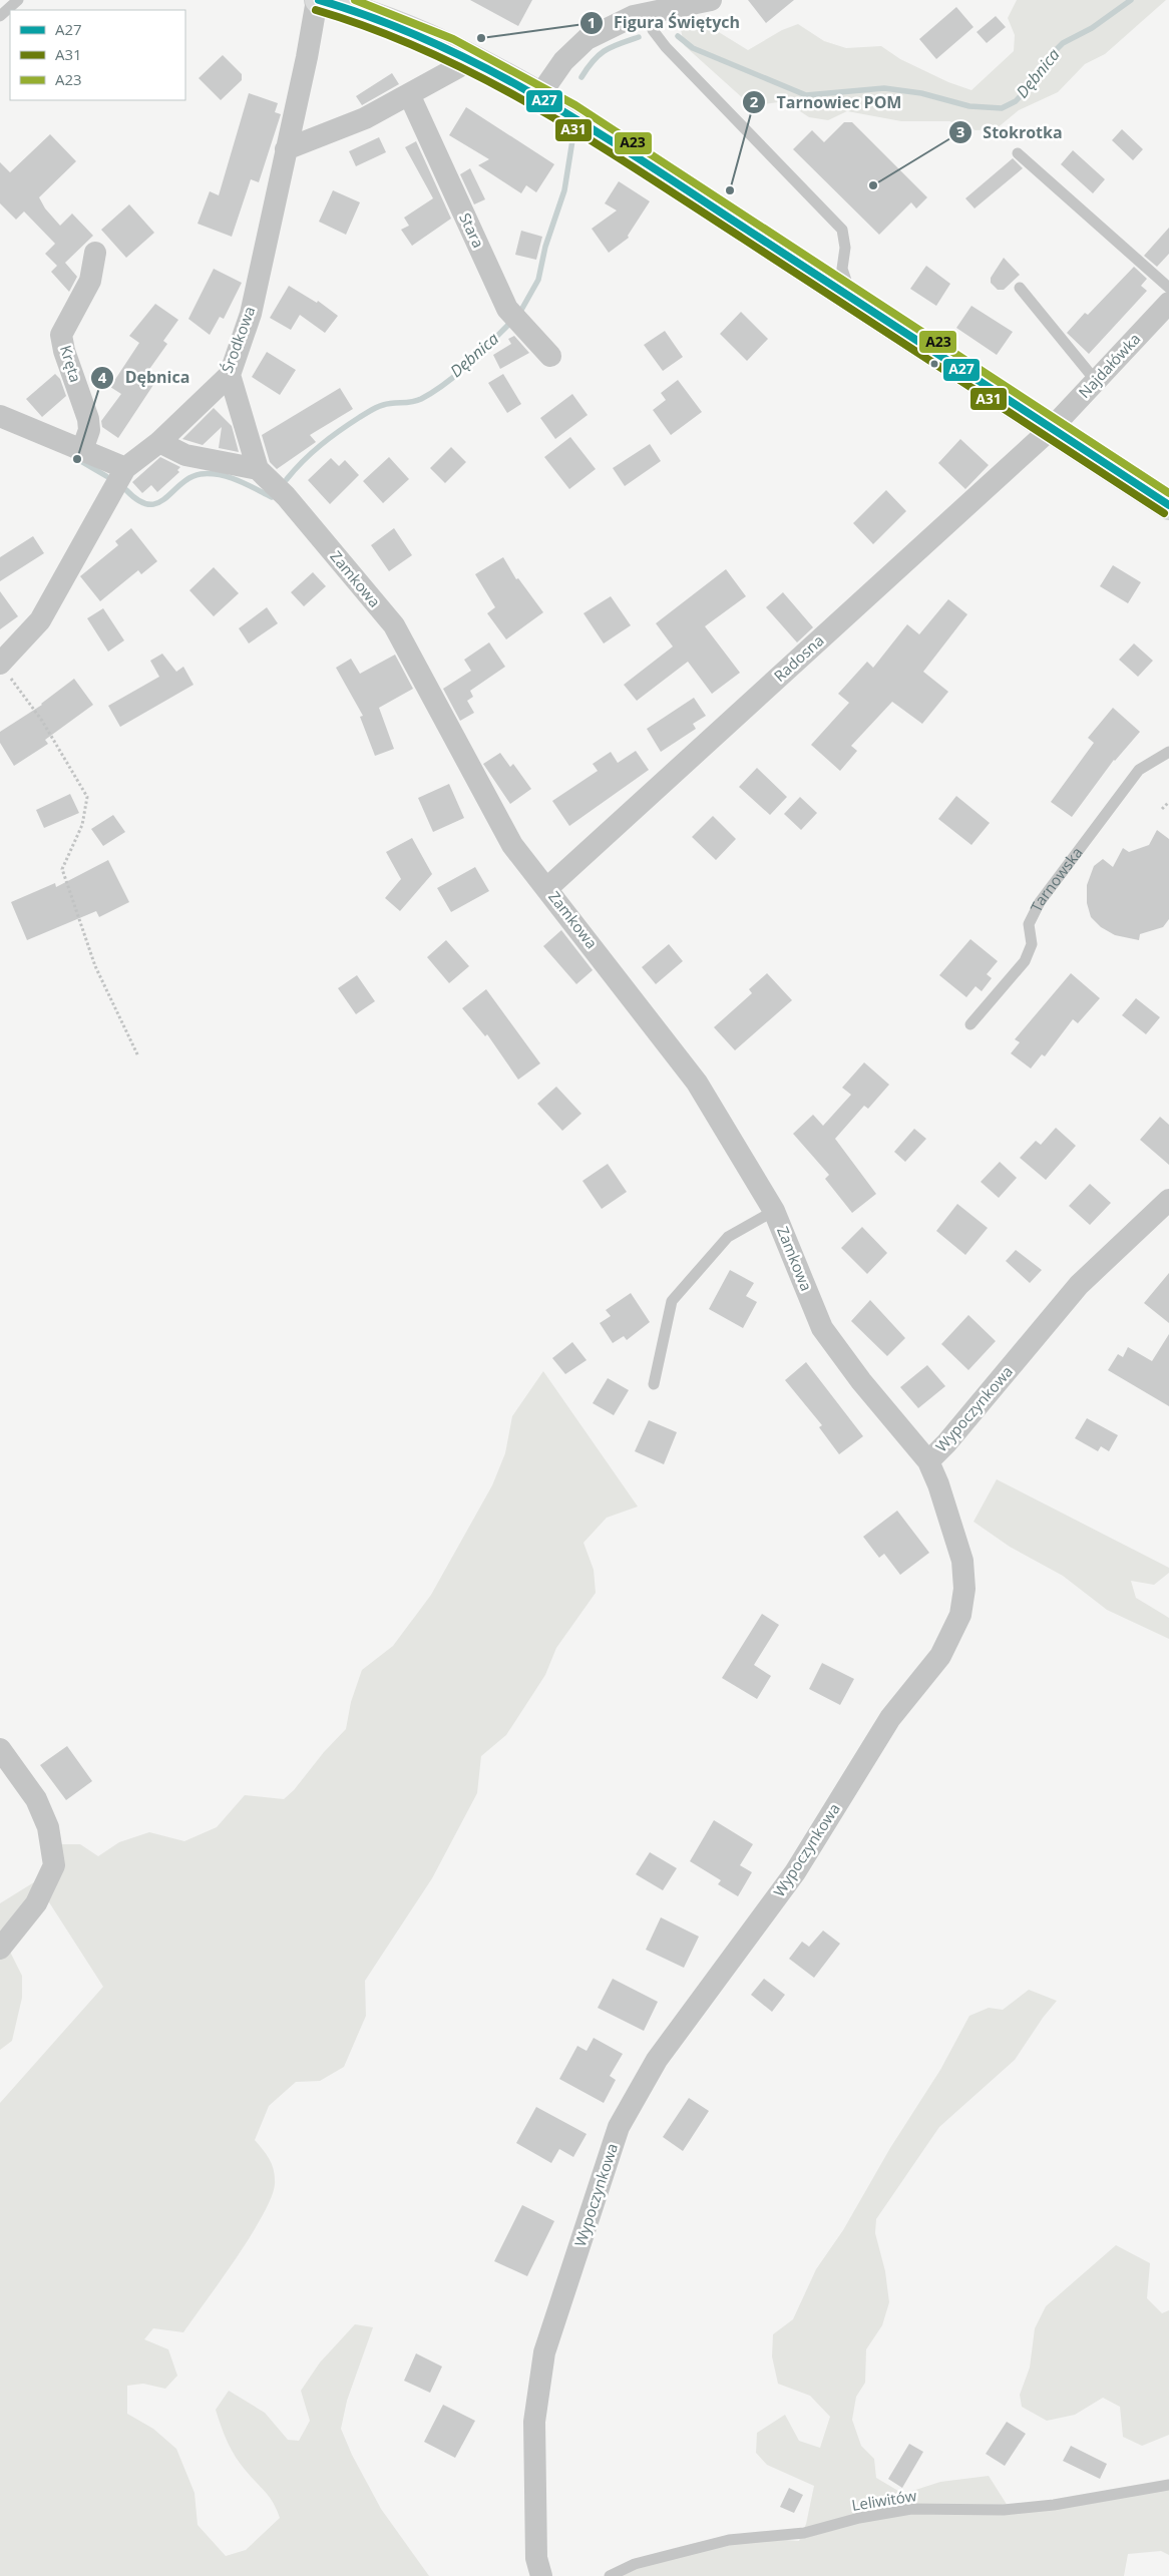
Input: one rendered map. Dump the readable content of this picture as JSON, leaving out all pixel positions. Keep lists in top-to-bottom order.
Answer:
{
  "streets": {
    "street": [
      "Stara",
      "Środkowa",
      "Kręta",
      "Najdałówka",
      "Zamkowa",
      "Radosna",
      "Wypoczynkowa"
    ],
    "lane": ["Tarnowska", "Leliwitów"]
  },
  "crossings": [
    ["Środkowa", "Zamkowa"],
    ["Najdałówka", "Radosna"],
    ["Zamkowa", "Radosna"],
    ["Zamkowa", "Wypoczynkowa"]
  ],
  "water": ["Dębnica"],
  "places": [
    "Figura Świętych",
    "Stokrotka",
    "Tarnowiec POM",
    "Dębnica"
  ],
  "lines": ["transit line A27", "transit line A23", "transit line A31"],
  "legend": ["A27", "A31", "A23"]
}
